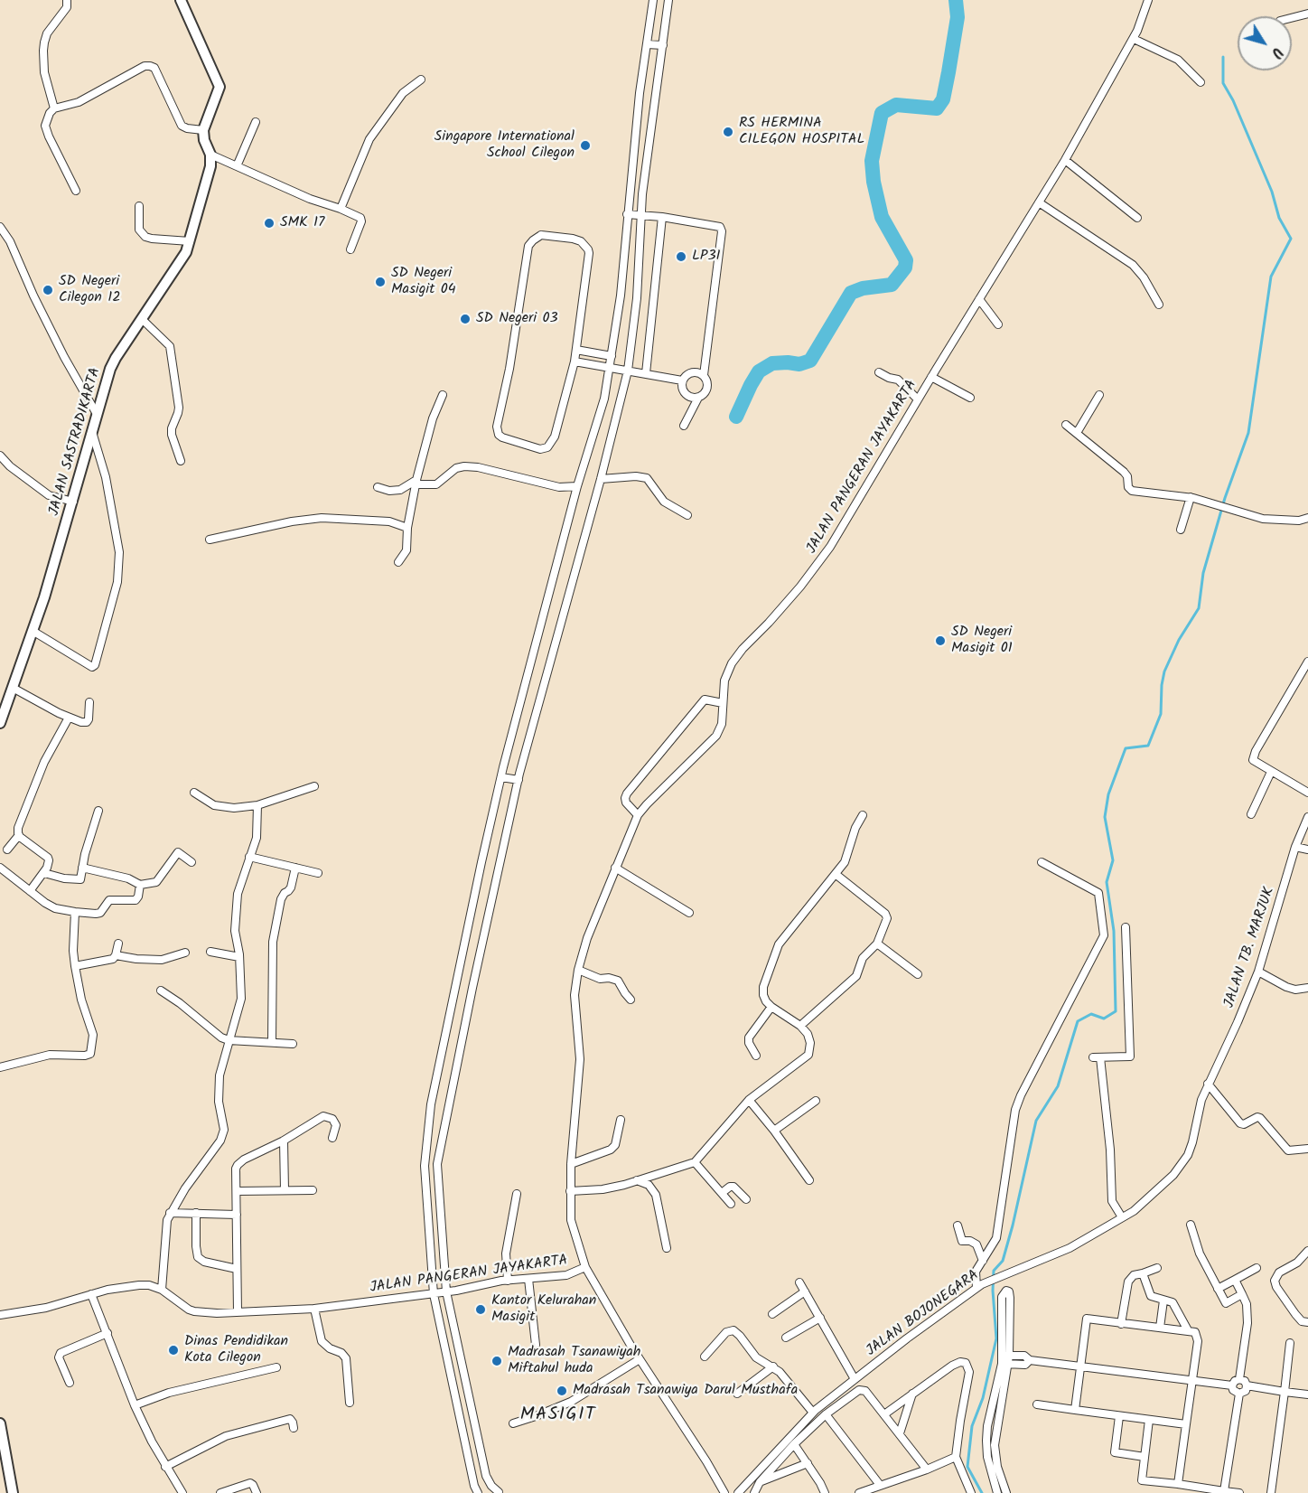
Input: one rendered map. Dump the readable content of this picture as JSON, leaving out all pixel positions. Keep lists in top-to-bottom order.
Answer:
{
  "streets": {
    "street": [
      "JALAN SASTRADIKARTA",
      "JALAN PANGERAN JAYAKARTA",
      "JALAN TB. MARJUK",
      "JALAN BOJONEGARA"
    ]
  },
  "crossings": [
    ["JALAN TB. MARJUK", "JALAN BOJONEGARA"]
  ],
  "districts": ["MASIGIT"],
  "places": [
    "RS HERMINA CILEGON HOSPITAL",
    "Singapore International School Cilegon",
    "SMK 17",
    "LP3I",
    "SD Negeri Masigit 04",
    "SD Negeri Cilegon 12",
    "SD Negeri 03",
    "SD Negeri Masigit 01",
    "Kantor Kelurahan Masigit",
    "Dinas Pendidikan Kota Cilegon",
    "Madrasah Tsanawiyah Miftahul huda",
    "Madrasah Tsanawiya Darul Musthafa"
  ],
  "north": "bottom right"
}
